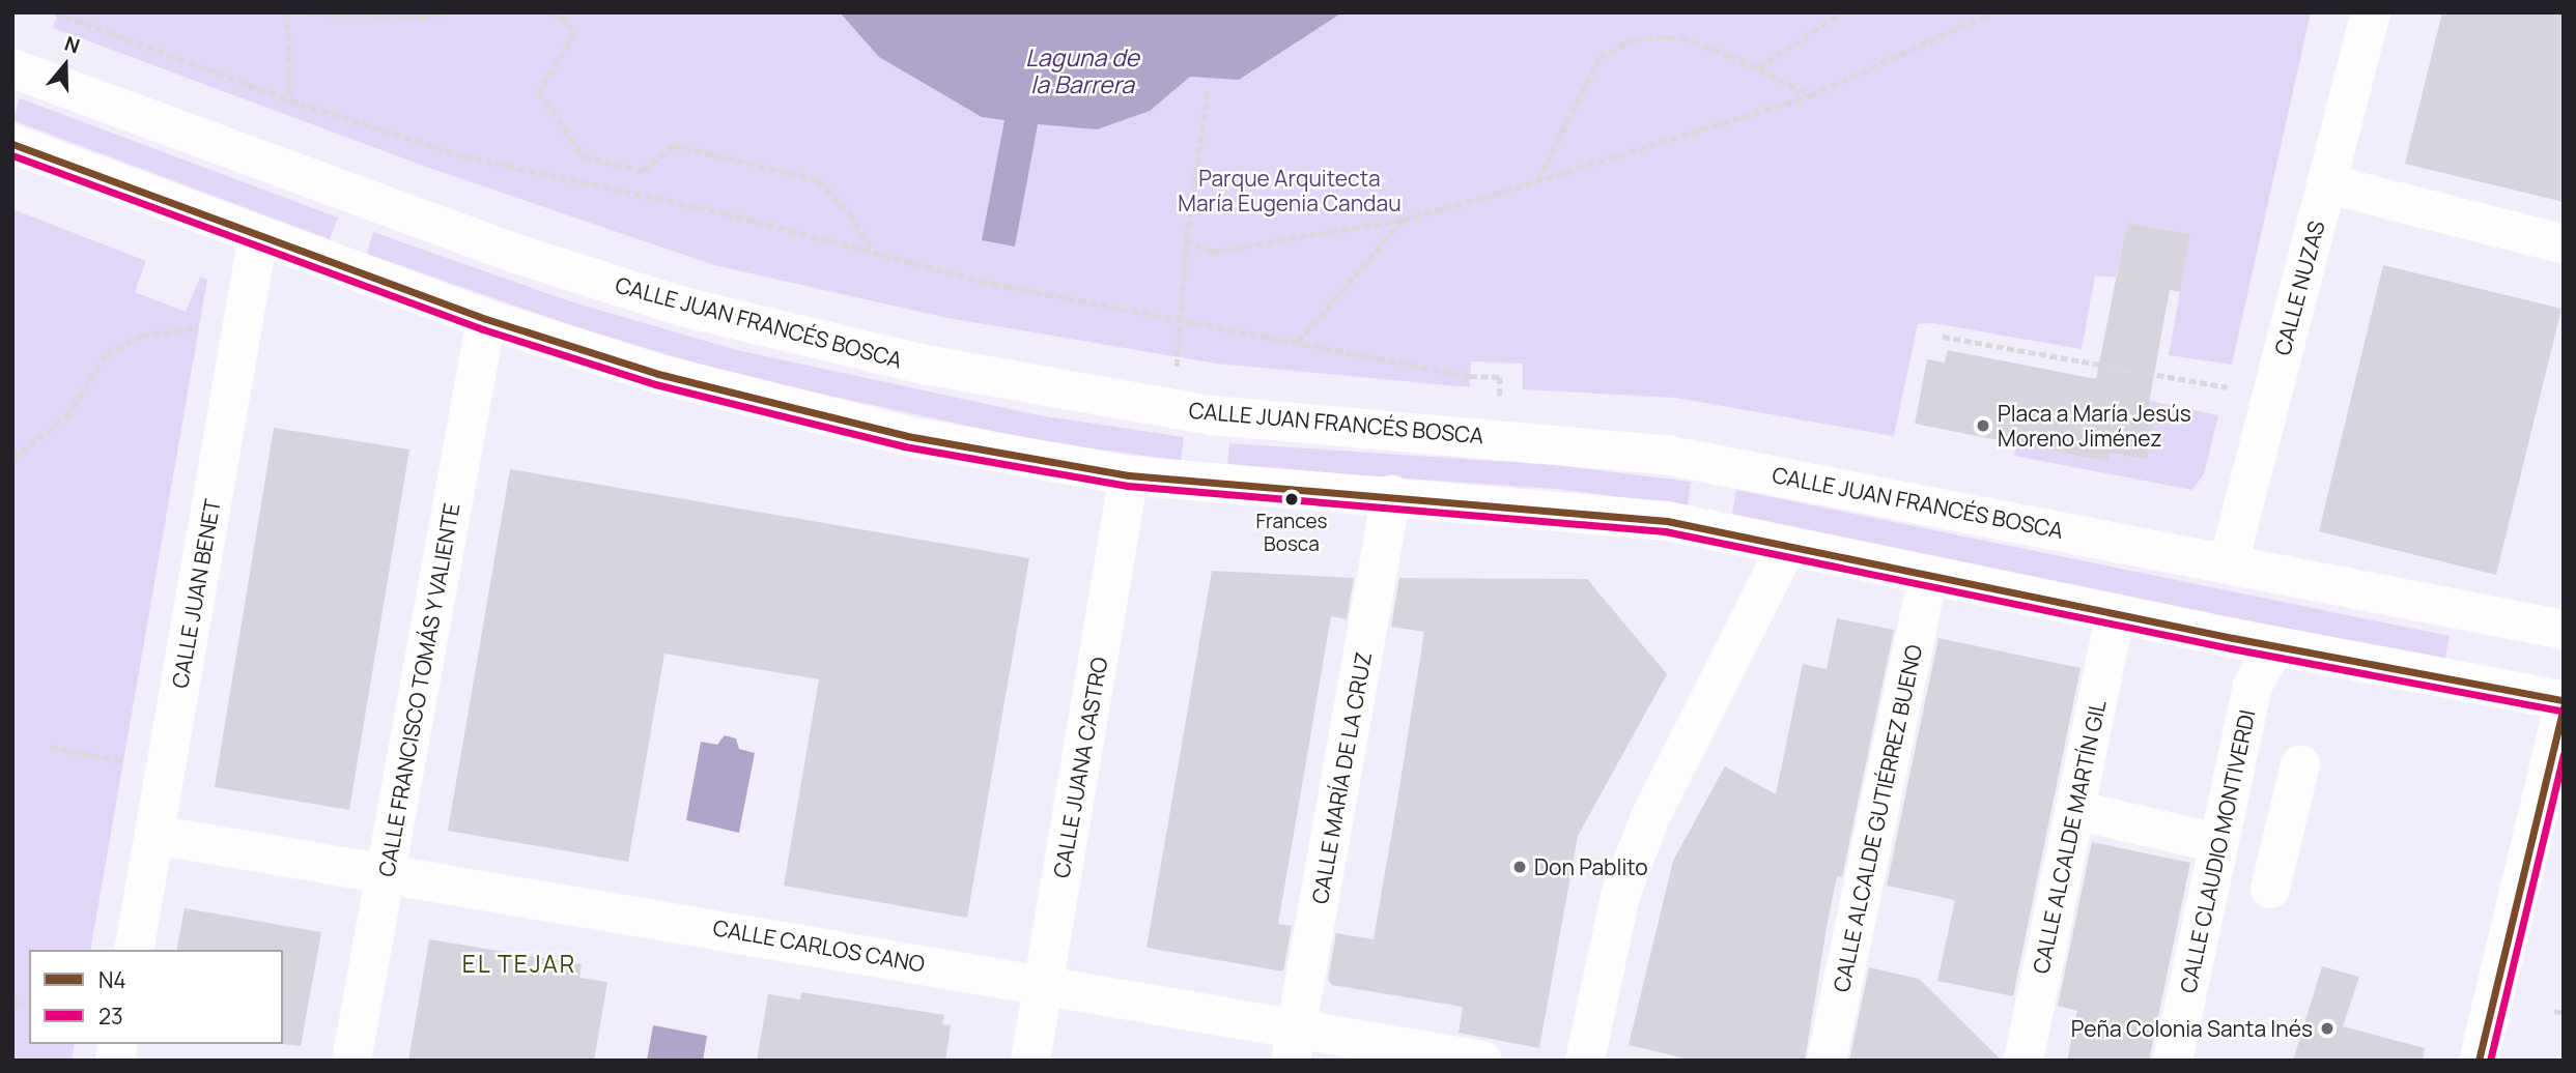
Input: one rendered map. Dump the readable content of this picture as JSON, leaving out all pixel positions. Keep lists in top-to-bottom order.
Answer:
{
  "streets": {
    "street": [
      "CALLE NUZAS",
      "CALLE JUAN FRANCÉS BOSCA",
      "CALLE JUAN BENET",
      "CALLE FRANCISCO TOMÁS Y VALIENTE",
      "CALLE JUANA CASTRO",
      "CALLE MARÍA DE LA CRUZ",
      "CALLE ALCALDE GUTIÉRREZ BUENO",
      "CALLE ALCALDE MARTÍN GIL",
      "CALLE CLAUDIO MONTIVERDI",
      "CALLE CARLOS CANO"
    ]
  },
  "crossings": [
    ["CALLE NUZAS", "CALLE JUAN FRANCÉS BOSCA"],
    ["CALLE JUAN BENET", "CALLE CARLOS CANO"],
    ["CALLE FRANCISCO TOMÁS Y VALIENTE", "CALLE CARLOS CANO"],
    ["CALLE JUANA CASTRO", "CALLE CARLOS CANO"],
    ["CALLE MARÍA DE LA CRUZ", "CALLE CARLOS CANO"]
  ],
  "districts": ["EL TEJAR"],
  "water": ["Laguna de la Barrera"],
  "parks": ["Parque Arquitecta María Eugenia Candau"],
  "places": [
    "Placa a María Jesús Moreno Jiménez",
    "Frances Bosca",
    "Don Pablito",
    "Peña Colonia Santa Inés"
  ],
  "lines": ["transit line N4", "transit line 23"],
  "legend": ["N4", "23"],
  "north": "top"
}
